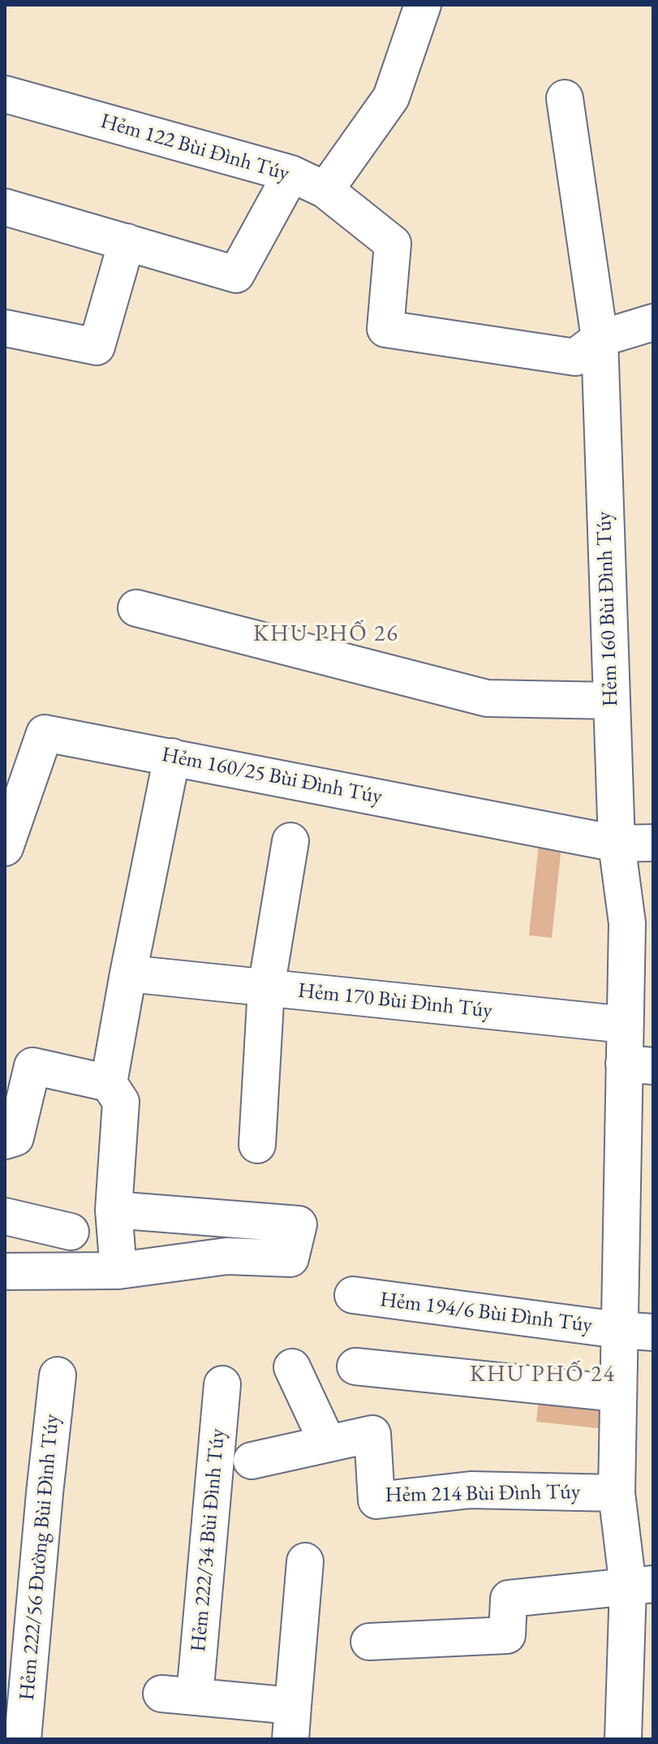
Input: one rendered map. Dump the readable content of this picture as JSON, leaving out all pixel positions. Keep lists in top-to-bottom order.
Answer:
{
  "streets": {
    "street": [
      "Hẻm 122 Bùi Đình Túy",
      "Hẻm 160 Bùi Đình Túy",
      "Hẻm 160/25 Bùi Đình Túy",
      "Hẻm 170 Bùi Đình Túy",
      "Hẻm 194/6 Bùi Đình Túy",
      "Hẻm 214 Bùi Đình Túy",
      "Hẻm 222/34 Bùi Đình Túy",
      "Hẻm 222/56 Đường Bùi Đình Túy"
    ]
  },
  "crossings": [
    ["Hẻm 122 Bùi Đình Túy", "Hẻm 160 Bùi Đình Túy"],
    ["Hẻm 160 Bùi Đình Túy", "Hẻm 160/25 Bùi Đình Túy"],
    ["Hẻm 160 Bùi Đình Túy", "Hẻm 170 Bùi Đình Túy"]
  ],
  "districts": ["KHU PHỐ 26", "KHU PHỐ 24"]
}
